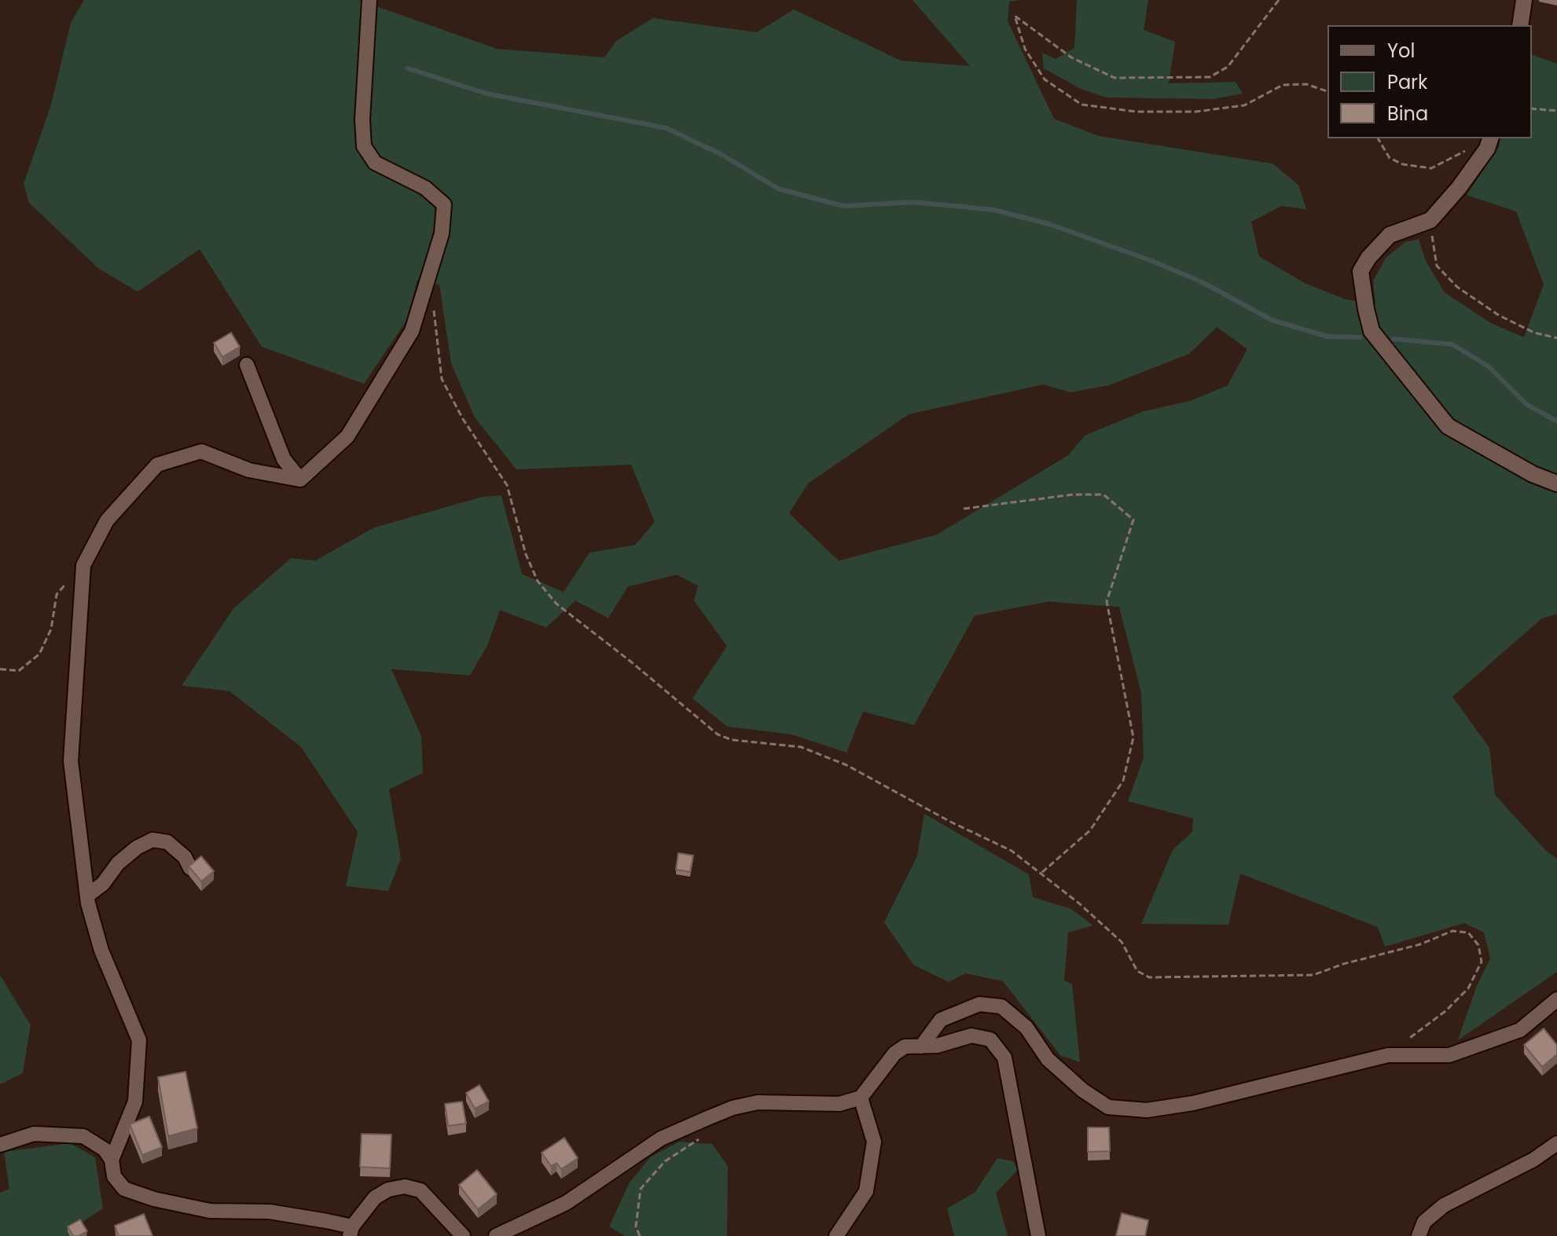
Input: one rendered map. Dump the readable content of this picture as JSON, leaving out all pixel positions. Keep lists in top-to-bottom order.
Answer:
{
  "legend": ["Yol", "Park", "Bina"]
}
